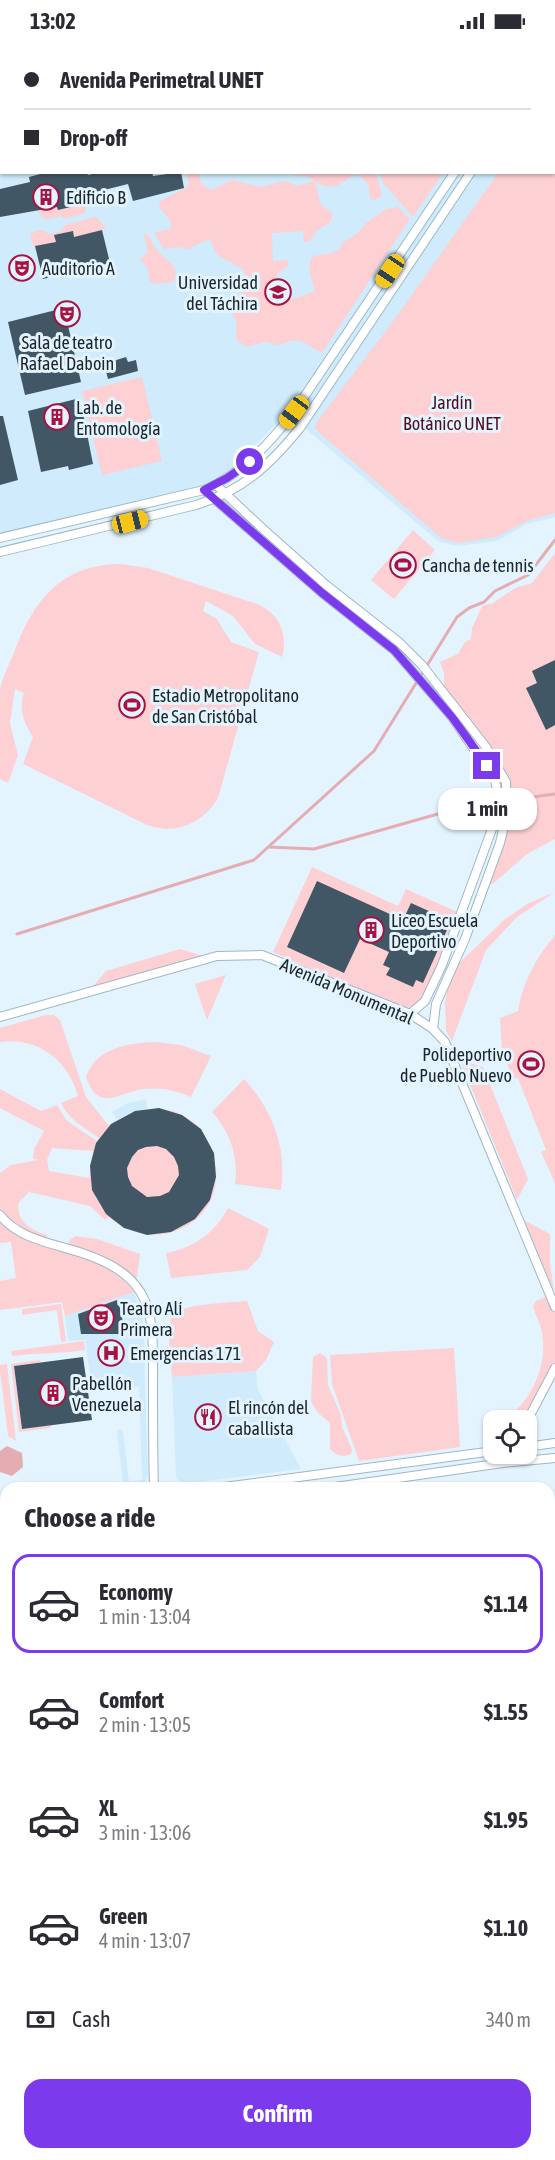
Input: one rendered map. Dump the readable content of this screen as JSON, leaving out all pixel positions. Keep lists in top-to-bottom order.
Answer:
{
  "streets": {
    "street": ["Avenida Monumental"]
  },
  "parks": ["Jardín Botánico UNET"],
  "places": {
    "building": [
      "Edificio B",
      "Lab. de Entomología",
      "Liceo Escuela Deportivo",
      "Pabellón Venezuela"
    ],
    "theatre": ["Auditorio A", "Sala de teatro Rafael Daboin", "Teatro Alí Primera"],
    "school or university": ["Universidad del Táchira"],
    "sports": ["Cancha de tennis", "Estadio Metropolitano de San Cristóbal", "Polideportivo de Pueblo Nuevo"],
    "hospital": ["Emergencias 171"],
    "restaurant": ["El rincón del caballista"]
  },
  "page": {
    "status": "13:02",
    "banner": ["Avenida Perimetral UNET", "Drop-off"],
    "bubble": "1 min",
    "heading": "Choose a ride",
    "list": [
      {
        "name": "Economy",
        "note": "1 min · 13:04",
        "value": "$1.14"
      },
      {
        "name": "Comfort",
        "note": "2 min · 13:05",
        "value": "$1.55"
      },
      {
        "name": "XL",
        "note": "3 min · 13:06",
        "value": "$1.95"
      },
      {
        "name": "Green",
        "note": "4 min · 13:07",
        "value": "$1.10"
      }
    ],
    "pay": ["Cash", "340 m"],
    "buttons": "Confirm"
  }
}
